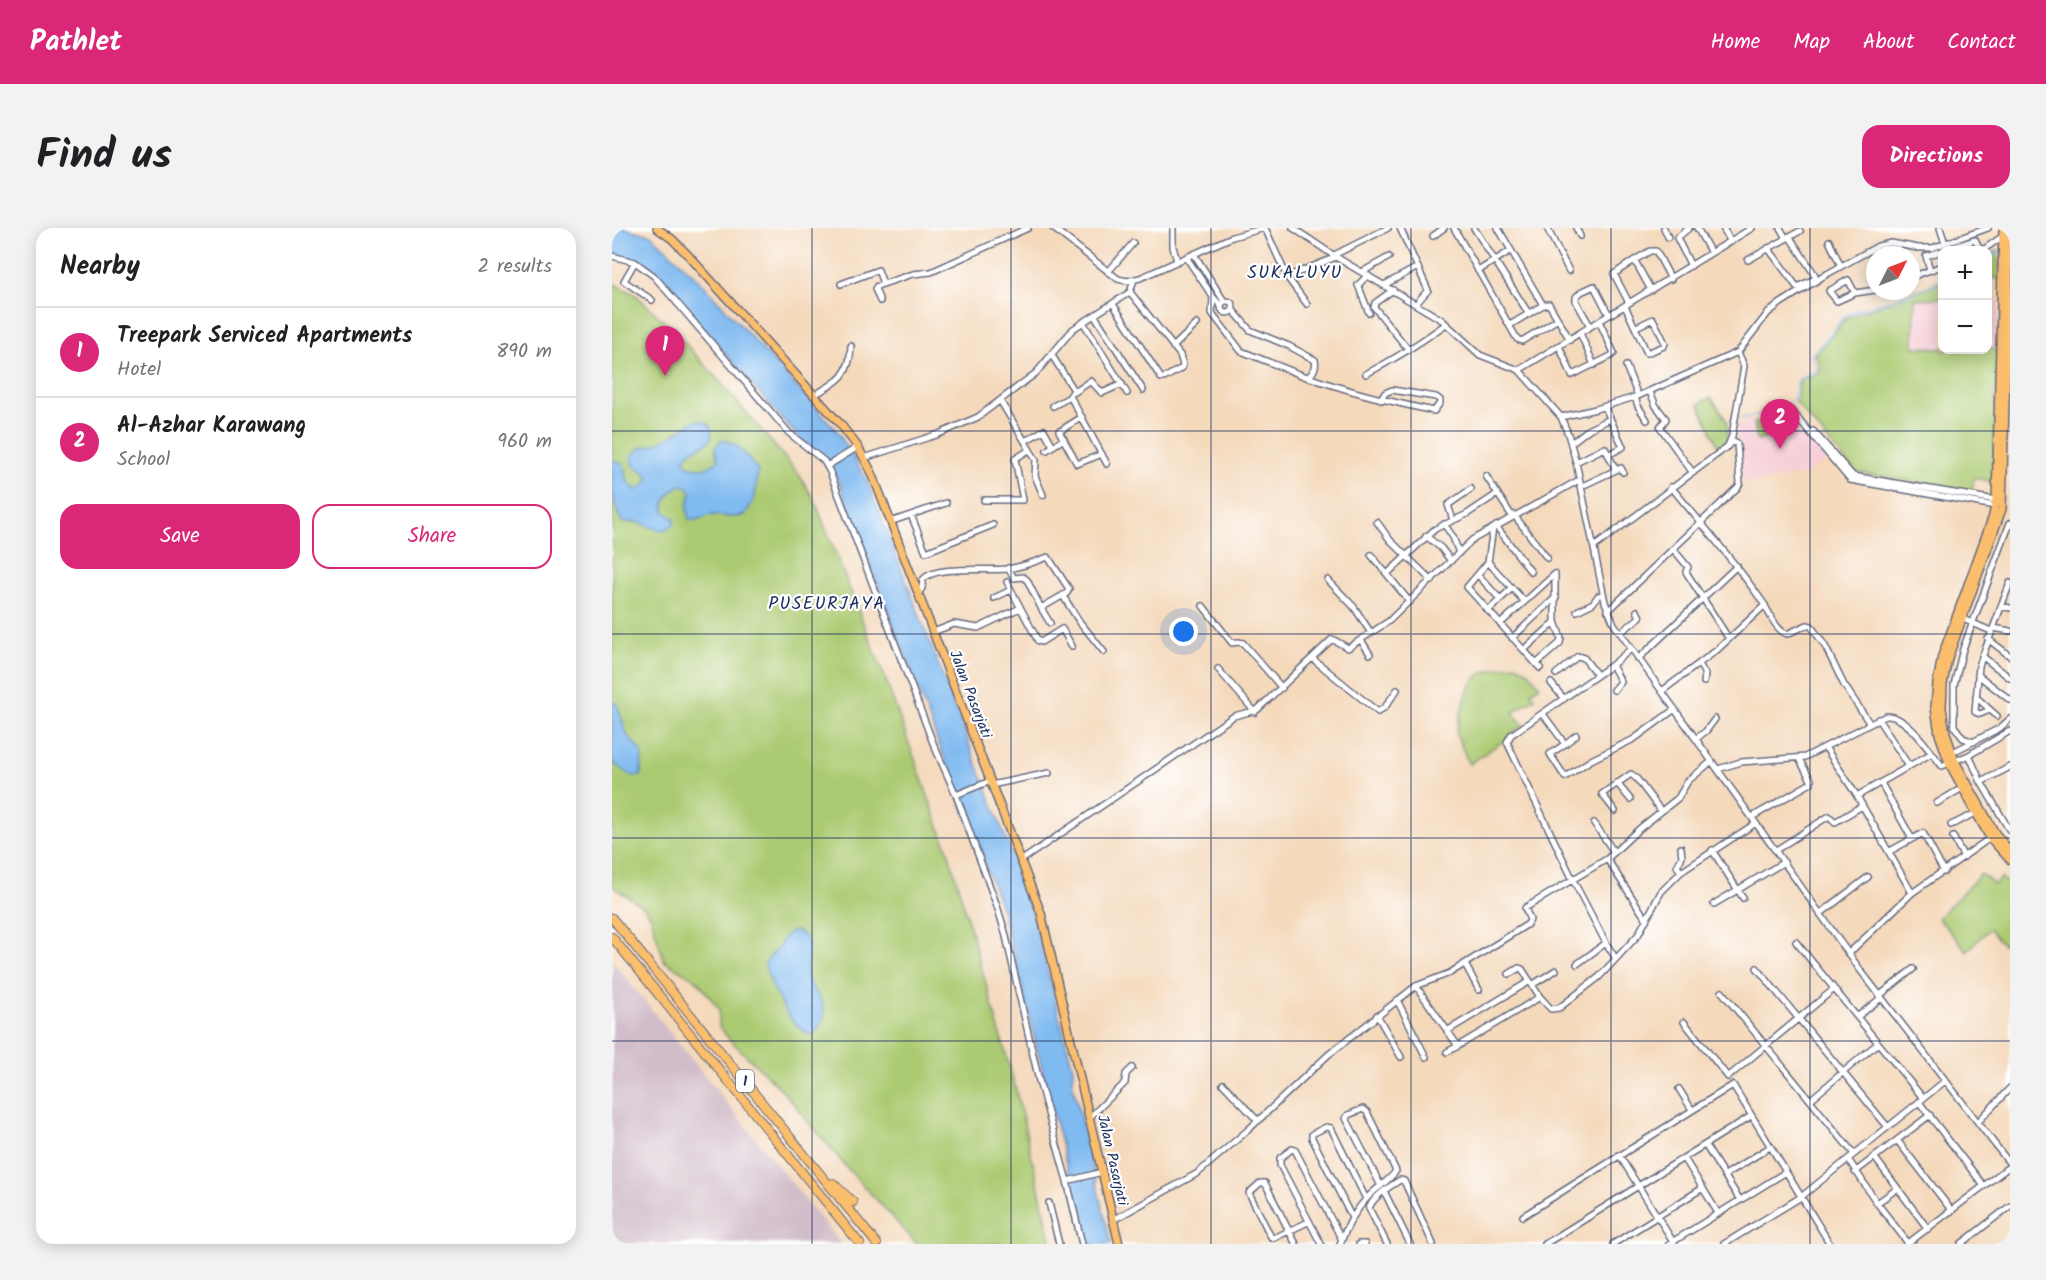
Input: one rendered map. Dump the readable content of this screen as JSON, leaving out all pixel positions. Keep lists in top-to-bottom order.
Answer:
{
  "streets": {
    "highway": ["1"],
    "main road": ["Jalan Pasarjati"]
  },
  "districts": ["SUKALUYU", "PUSEURJAYA"],
  "north": "top right",
  "page": {
    "header": "Pathlet",
    "nav": [
      "Home",
      "Map",
      "About",
      "Contact"
    ],
    "title": "Find us",
    "buttons": [
      "Directions",
      ["Save", "Share"]
    ],
    "heading": ["Nearby", "2 results"],
    "map_buttons": ["+", "−"],
    "list": [
      {
        "mark": "1",
        "name": "Treepark Serviced Apartments",
        "note": "Hotel",
        "value": "890 m"
      },
      {
        "mark": "2",
        "name": "Al-Azhar Karawang",
        "note": "School",
        "value": "960 m"
      }
    ],
    "pins": ["1", "2"]
  }
}
